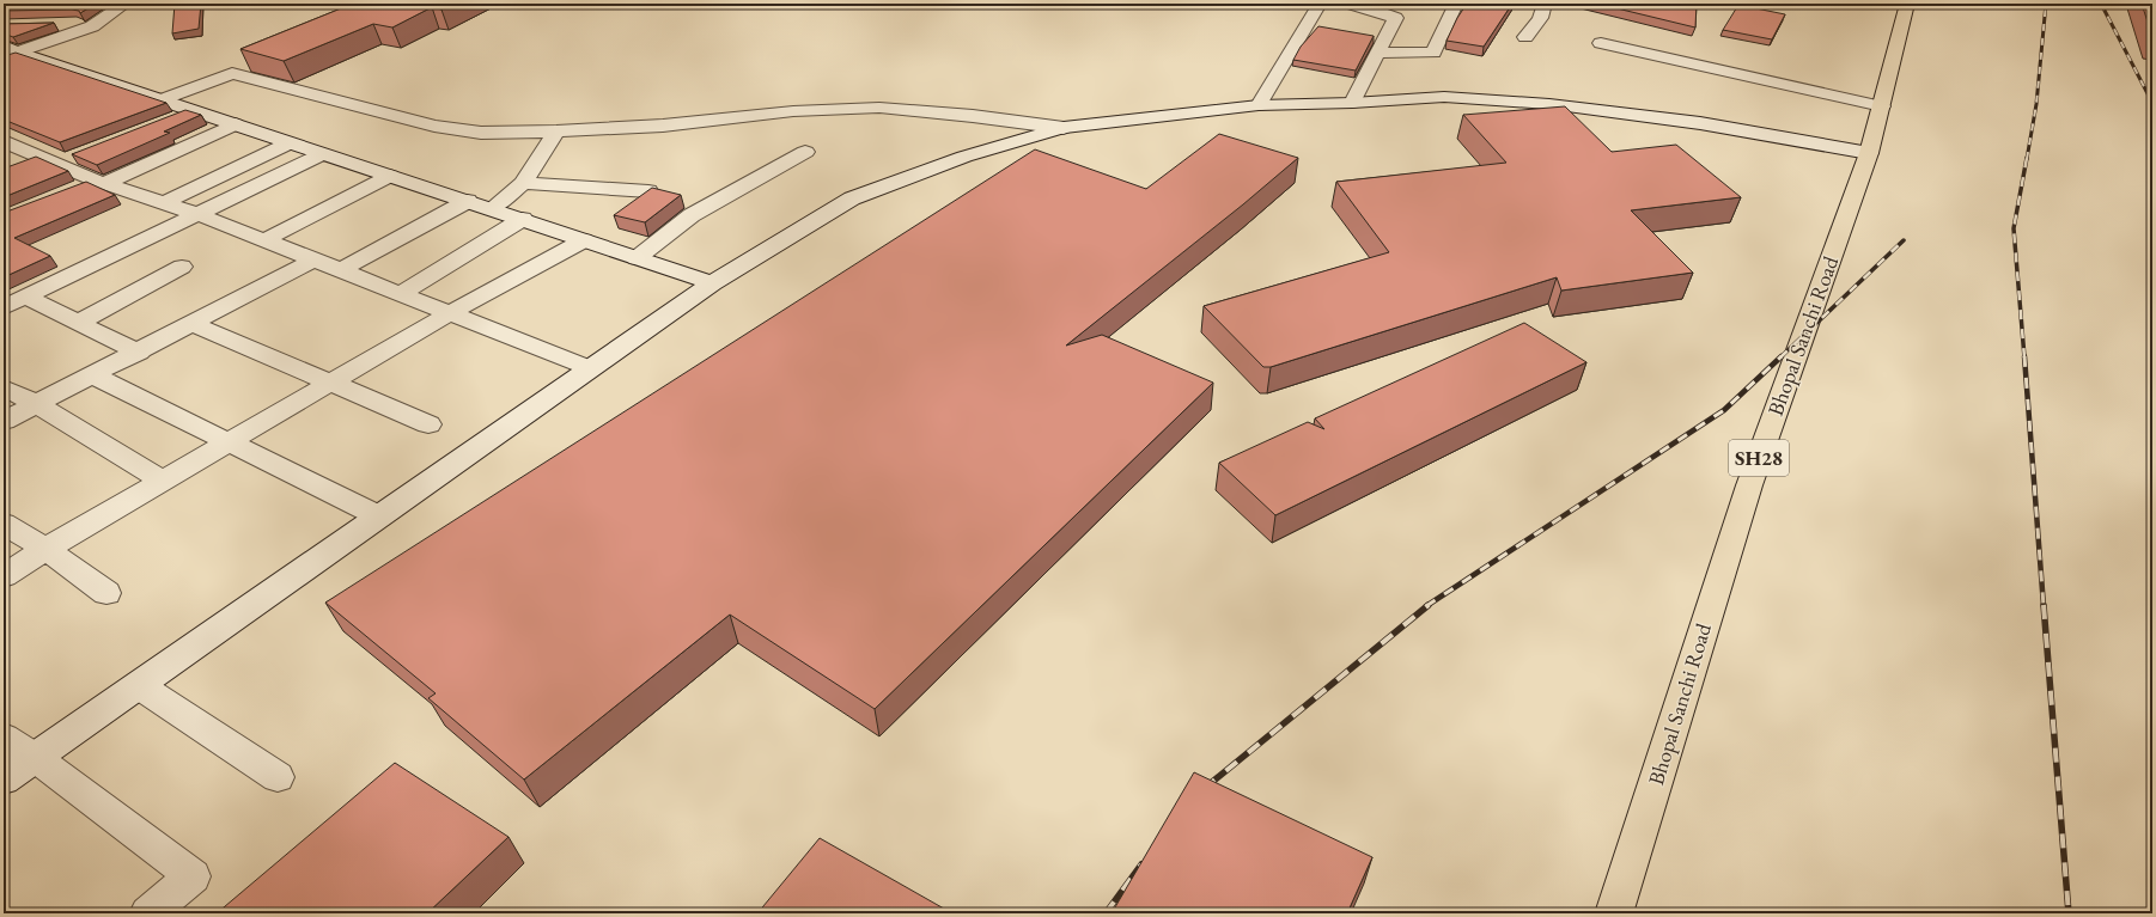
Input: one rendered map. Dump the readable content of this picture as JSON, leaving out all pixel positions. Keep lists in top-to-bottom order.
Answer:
{
  "streets": {
    "main road": ["Bhopal Sanchi Road", "SH28"]
  }
}
